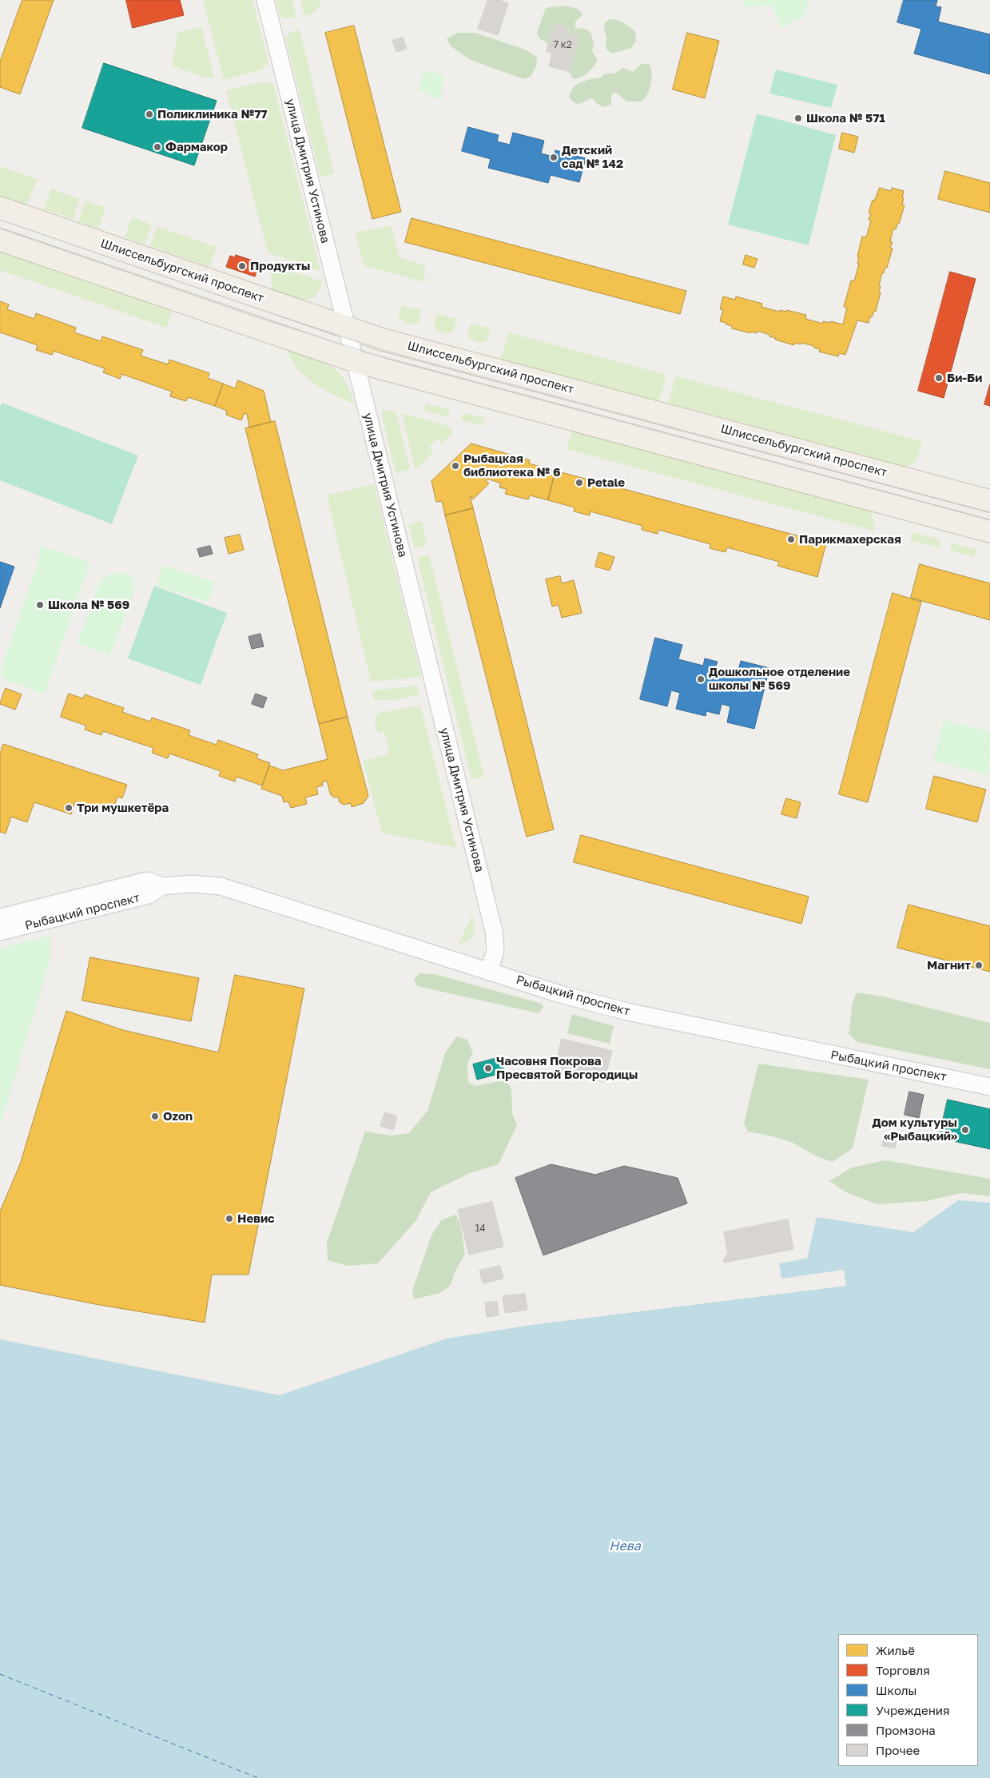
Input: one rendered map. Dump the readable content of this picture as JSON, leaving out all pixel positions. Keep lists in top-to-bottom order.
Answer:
{
  "streets": {
    "main road": ["Шлиссельбургский проспект"],
    "street": ["улица Дмитрия Устинова", "Рыбацкий проспект"]
  },
  "crossings": [
    ["улица Дмитрия Устинова", "Шлиссельбургский проспект"],
    ["улица Дмитрия Устинова", "Рыбацкий проспект"]
  ],
  "water": ["Нева"],
  "places": [
    "Поликлиника №77",
    "Школа № 571",
    "Фармакор",
    "Детский сад № 142",
    "Продукты",
    "Би-Би",
    "Рыбацкая библиотека № 6",
    "Petale",
    "Парикмахерская",
    "Школа № 569",
    "Дошкольное отделение школы № 569",
    "Три мушкетёра",
    "Магнит",
    "Часовня Покрова Пресвятой Богородицы",
    "Ozon",
    "Дом культуры «Рыбацкий»",
    "Невис"
  ],
  "house_numbers": ["7 к2", "14"],
  "legend": [
    "Жильё",
    "Торговля",
    "Школы",
    "Учреждения",
    "Промзона",
    "Прочее"
  ]
}
